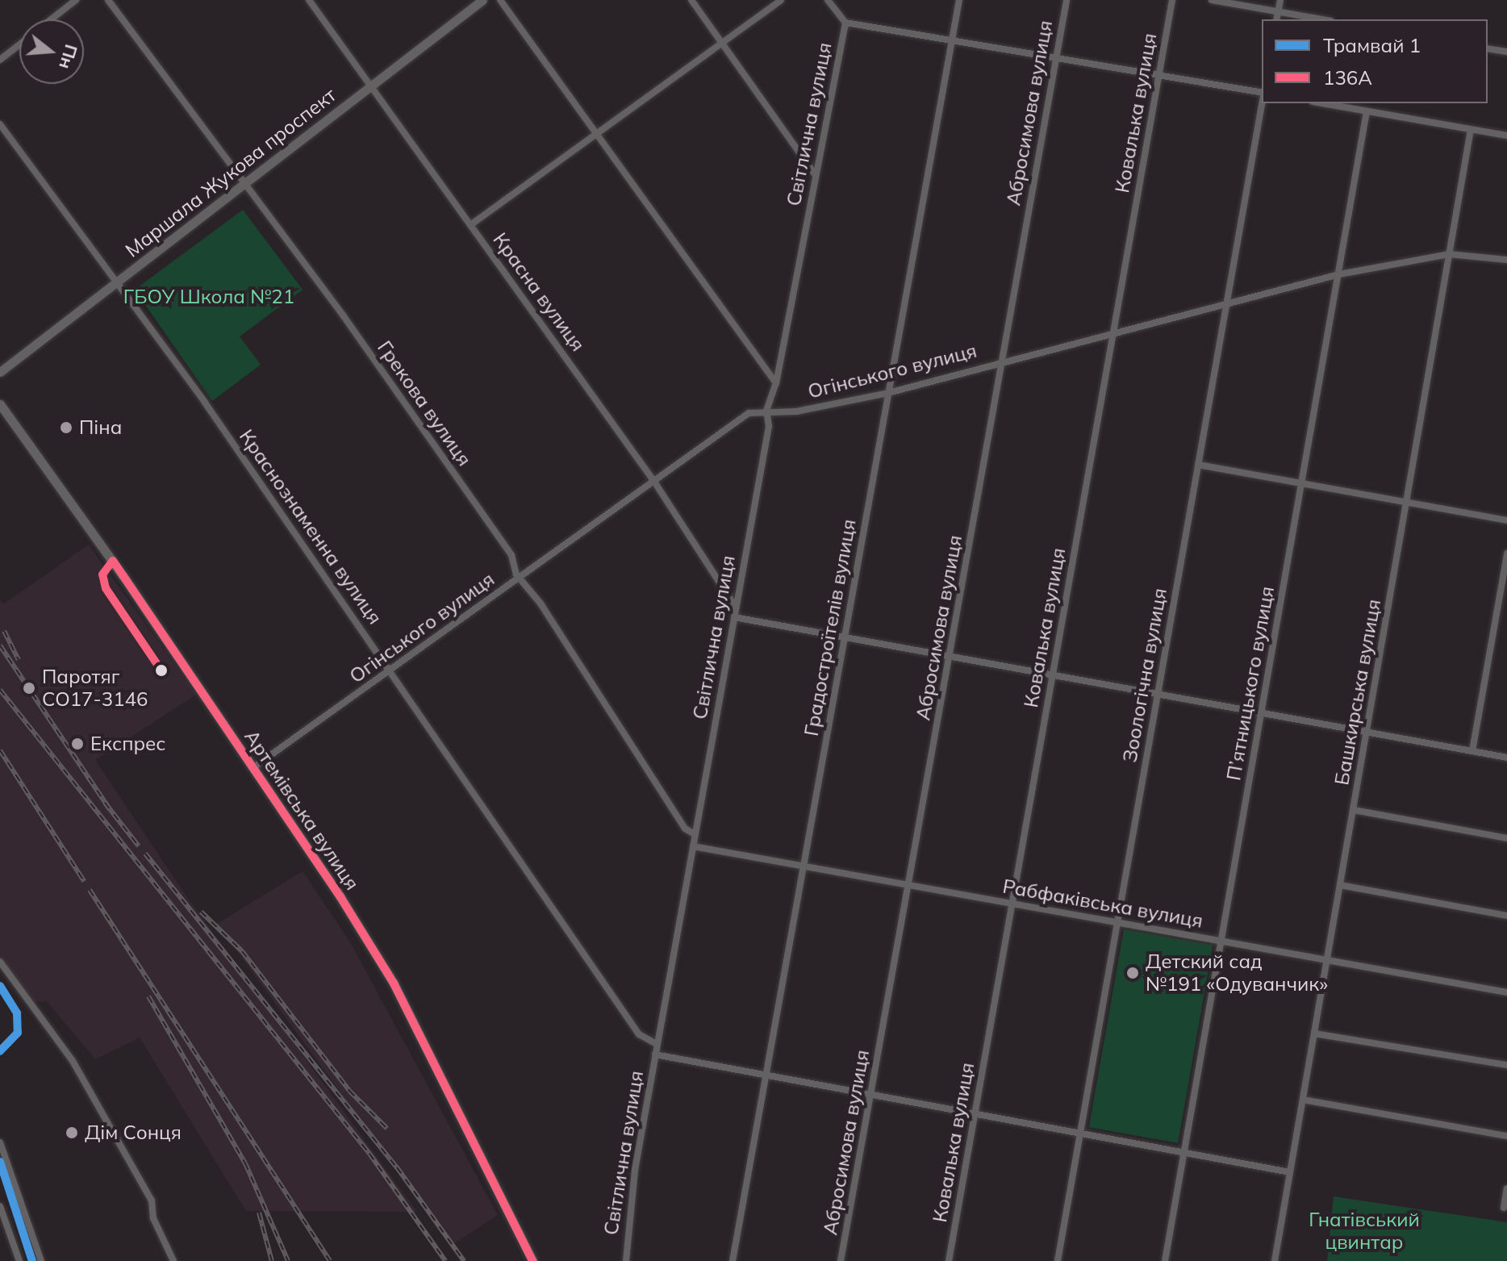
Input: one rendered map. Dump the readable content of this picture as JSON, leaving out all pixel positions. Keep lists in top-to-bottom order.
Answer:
{
  "streets": {
    "main road": ["Маршала Жукова проспект", "Артемівська вулиця"],
    "street": [
      "Абросимова вулиця",
      "Ковалька вулиця",
      "Світлична вулиця",
      "Красна вулиця",
      "Огінського вулиця",
      "Грекова вулиця",
      "Краснознаменна вулиця",
      "Градостроїтелiв вулиця",
      "Зоологічна вулиця",
      "П’ятницького вулиця",
      "Башкирська вулиця",
      "Рабфаківська вулиця"
    ]
  },
  "crossings": [
    ["Абросимова вулиця", "Огінського вулиця"],
    ["Абросимова вулиця", "Рабфаківська вулиця"],
    ["Ковалька вулиця", "Огінського вулиця"],
    ["Ковалька вулиця", "Рабфаківська вулиця"],
    ["Світлична вулиця", "Красна вулиця"],
    ["Світлична вулиця", "Огінського вулиця"],
    ["Світлична вулиця", "Грекова вулиця"],
    ["Світлична вулиця", "Краснознаменна вулиця"],
    ["Світлична вулиця", "Рабфаківська вулиця"],
    ["Маршала Жукова проспект", "Красна вулиця"],
    ["Маршала Жукова проспект", "Грекова вулиця"],
    ["Маршала Жукова проспект", "Краснознаменна вулиця"],
    ["Красна вулиця", "Огінського вулиця"],
    ["Огінського вулиця", "Грекова вулиця"],
    ["Огінського вулиця", "Краснознаменна вулиця"],
    ["Огінського вулиця", "Градостроїтелiв вулиця"],
    ["Огінського вулиця", "Зоологічна вулиця"],
    ["Огінського вулиця", "П’ятницького вулиця"],
    ["Огінського вулиця", "Башкирська вулиця"],
    ["Огінського вулиця", "Артемівська вулиця"],
    ["Градостроїтелiв вулиця", "Рабфаківська вулиця"],
    ["Зоологічна вулиця", "Рабфаківська вулиця"],
    ["П’ятницького вулиця", "Рабфаківська вулиця"],
    ["Башкирська вулиця", "Рабфаківська вулиця"]
  ],
  "parks": ["ГБОУ Школа №21", "Гнатівський цвинтар"],
  "places": [
    "Піна",
    "Паротяг СО17-3146",
    "Експрес",
    "Детский сад №191 «Одуванчик»",
    "Дім Сонця"
  ],
  "lines": ["transit line 136А", "tram line 1"],
  "legend": ["Трамвай 1", "136А"],
  "north": "right"
}
